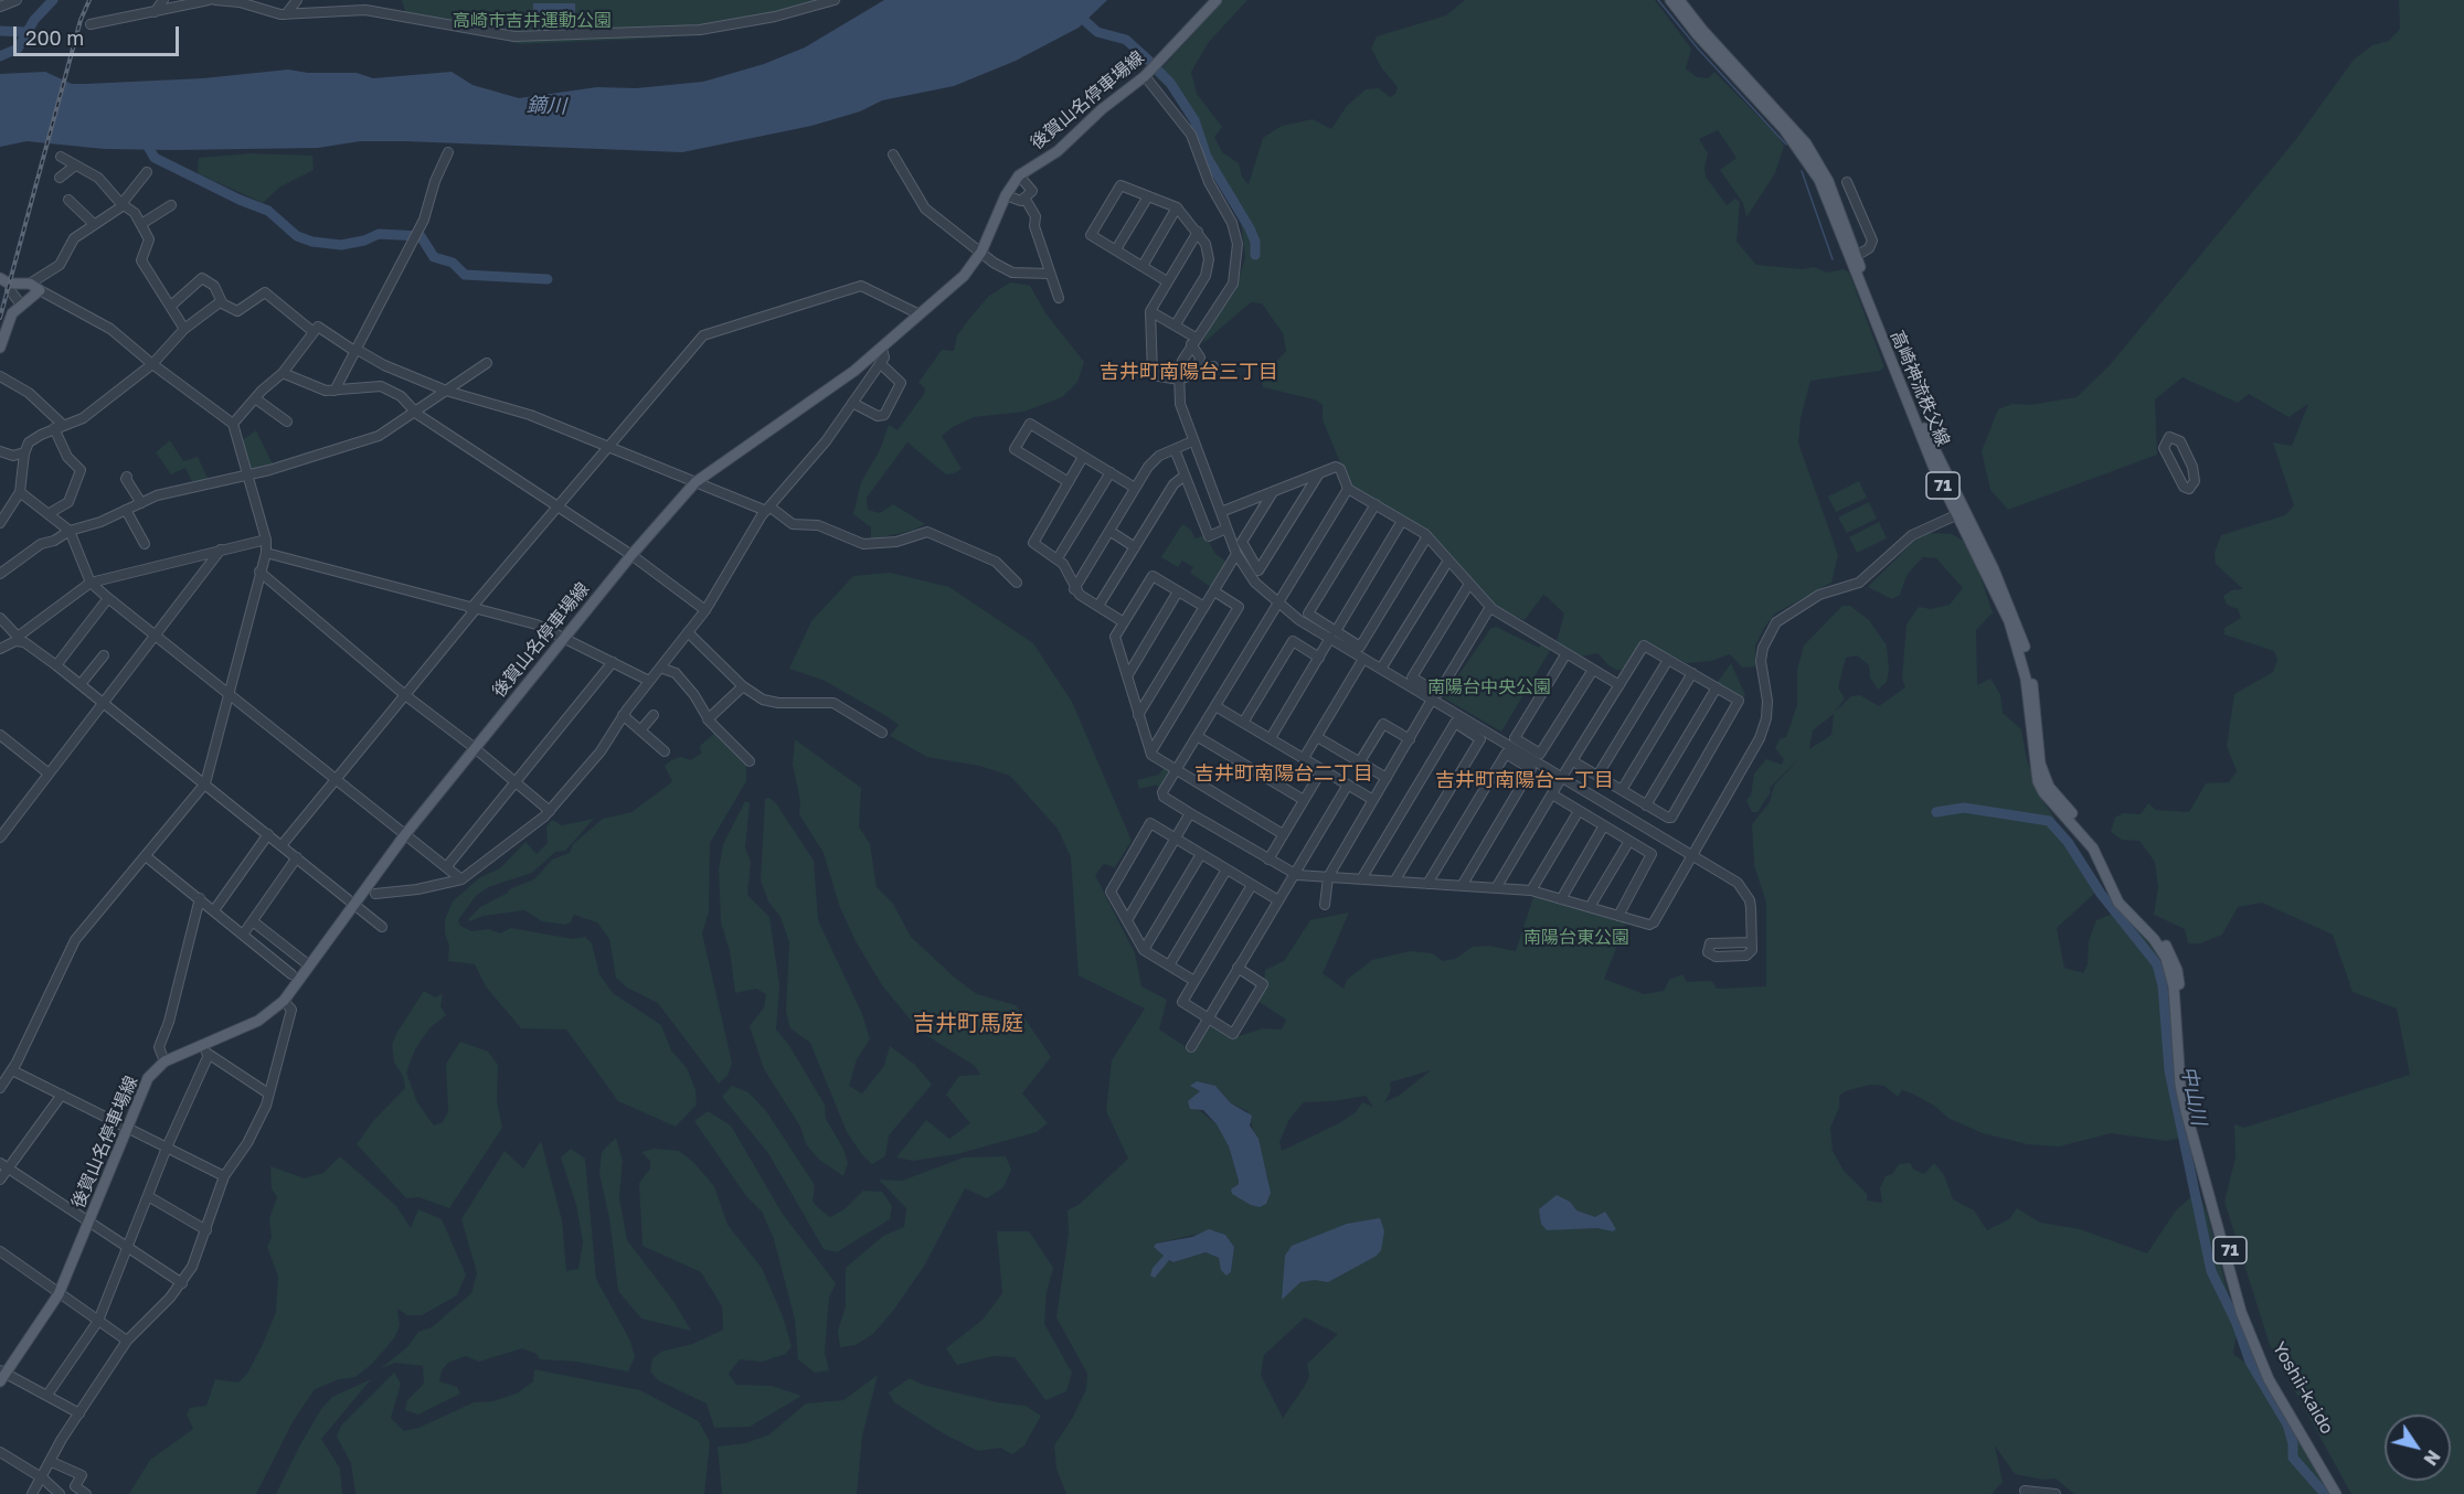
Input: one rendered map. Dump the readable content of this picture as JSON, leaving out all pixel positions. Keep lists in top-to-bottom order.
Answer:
{
  "streets": {
    "main road": [
      "後賀山名停車場線",
      "高崎神流秩父線",
      "71",
      "Yoshii-kaido"
    ]
  },
  "crossings": [
    ["高崎神流秩父線", "Yoshii-kaido"]
  ],
  "districts": [
    "吉井町南陽台三丁目",
    "吉井町南陽台二丁目",
    "吉井町南陽台一丁目",
    "吉井町馬庭"
  ],
  "water": ["鏑川", "中山川"],
  "parks": ["高崎市吉井運動公園", "南陽台中央公園", "南陽台東公園"],
  "scale_bar": "200 m",
  "north": "bottom right"
}
